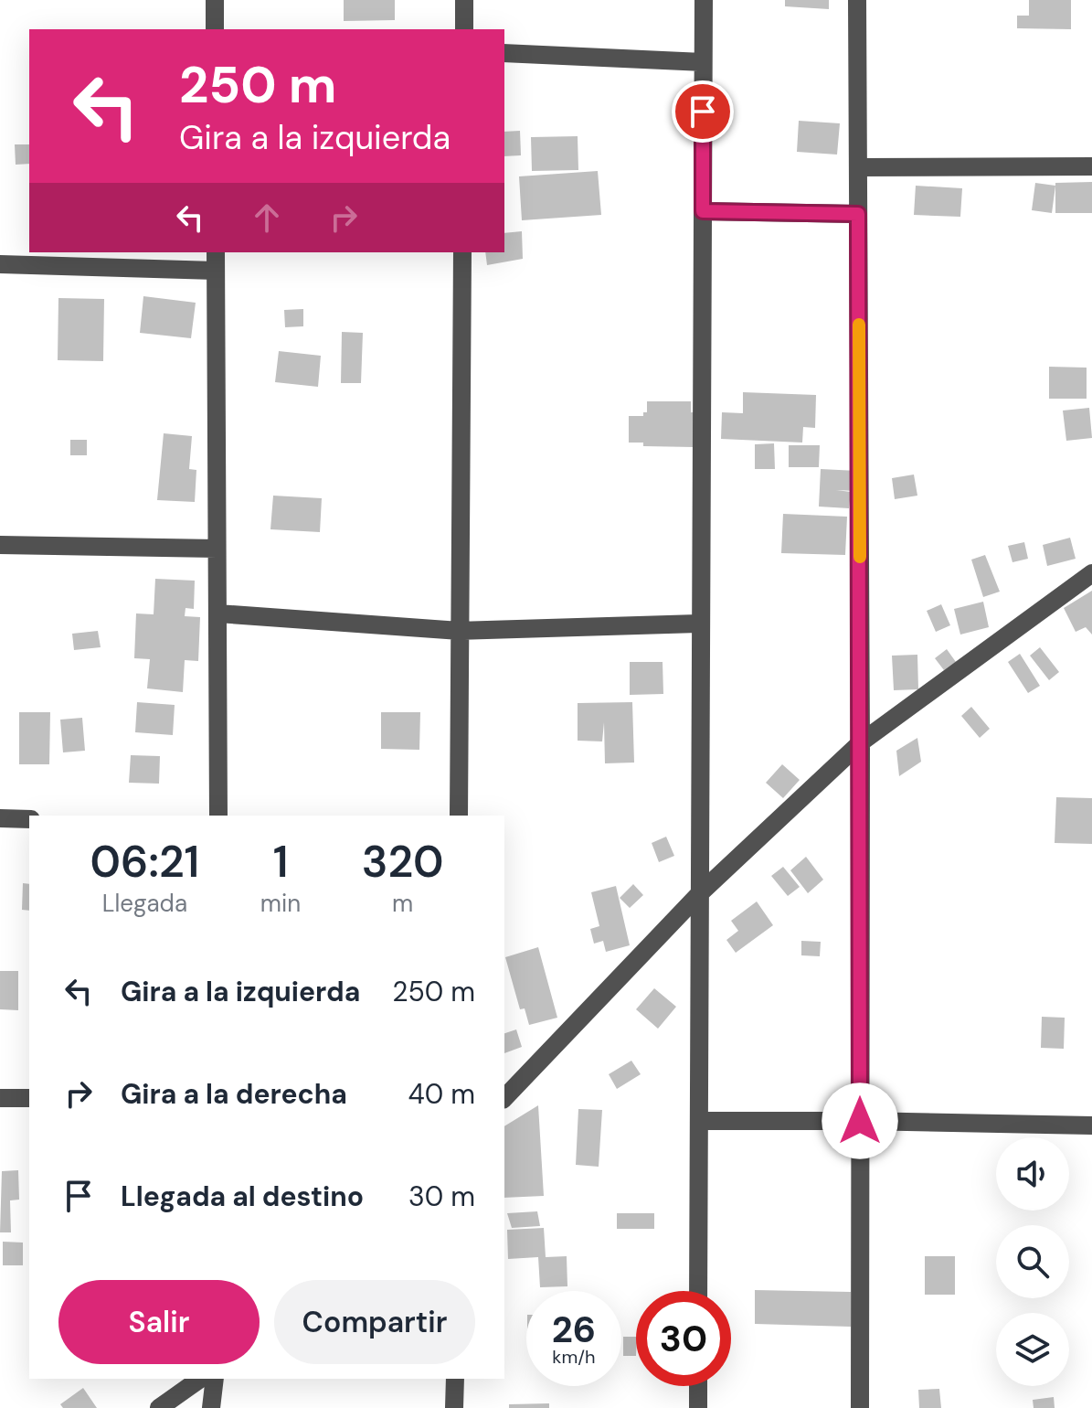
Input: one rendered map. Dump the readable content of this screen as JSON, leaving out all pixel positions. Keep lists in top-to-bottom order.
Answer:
{
  "page": {
    "turn": ["250 m", "Gira a la izquierda"],
    "eta": [
      "06:21",
      "Llegada",
      "1",
      "min",
      "320",
      "m"
    ],
    "list": [
      {
        "name": "Gira a la izquierda",
        "value": "250 m"
      },
      {
        "name": "Gira a la derecha",
        "value": "40 m"
      },
      {
        "name": "Llegada al destino",
        "value": "30 m"
      }
    ],
    "buttons": ["Salir", "Compartir"],
    "speed": "26 km/h",
    "limit": "30"
  }
}
